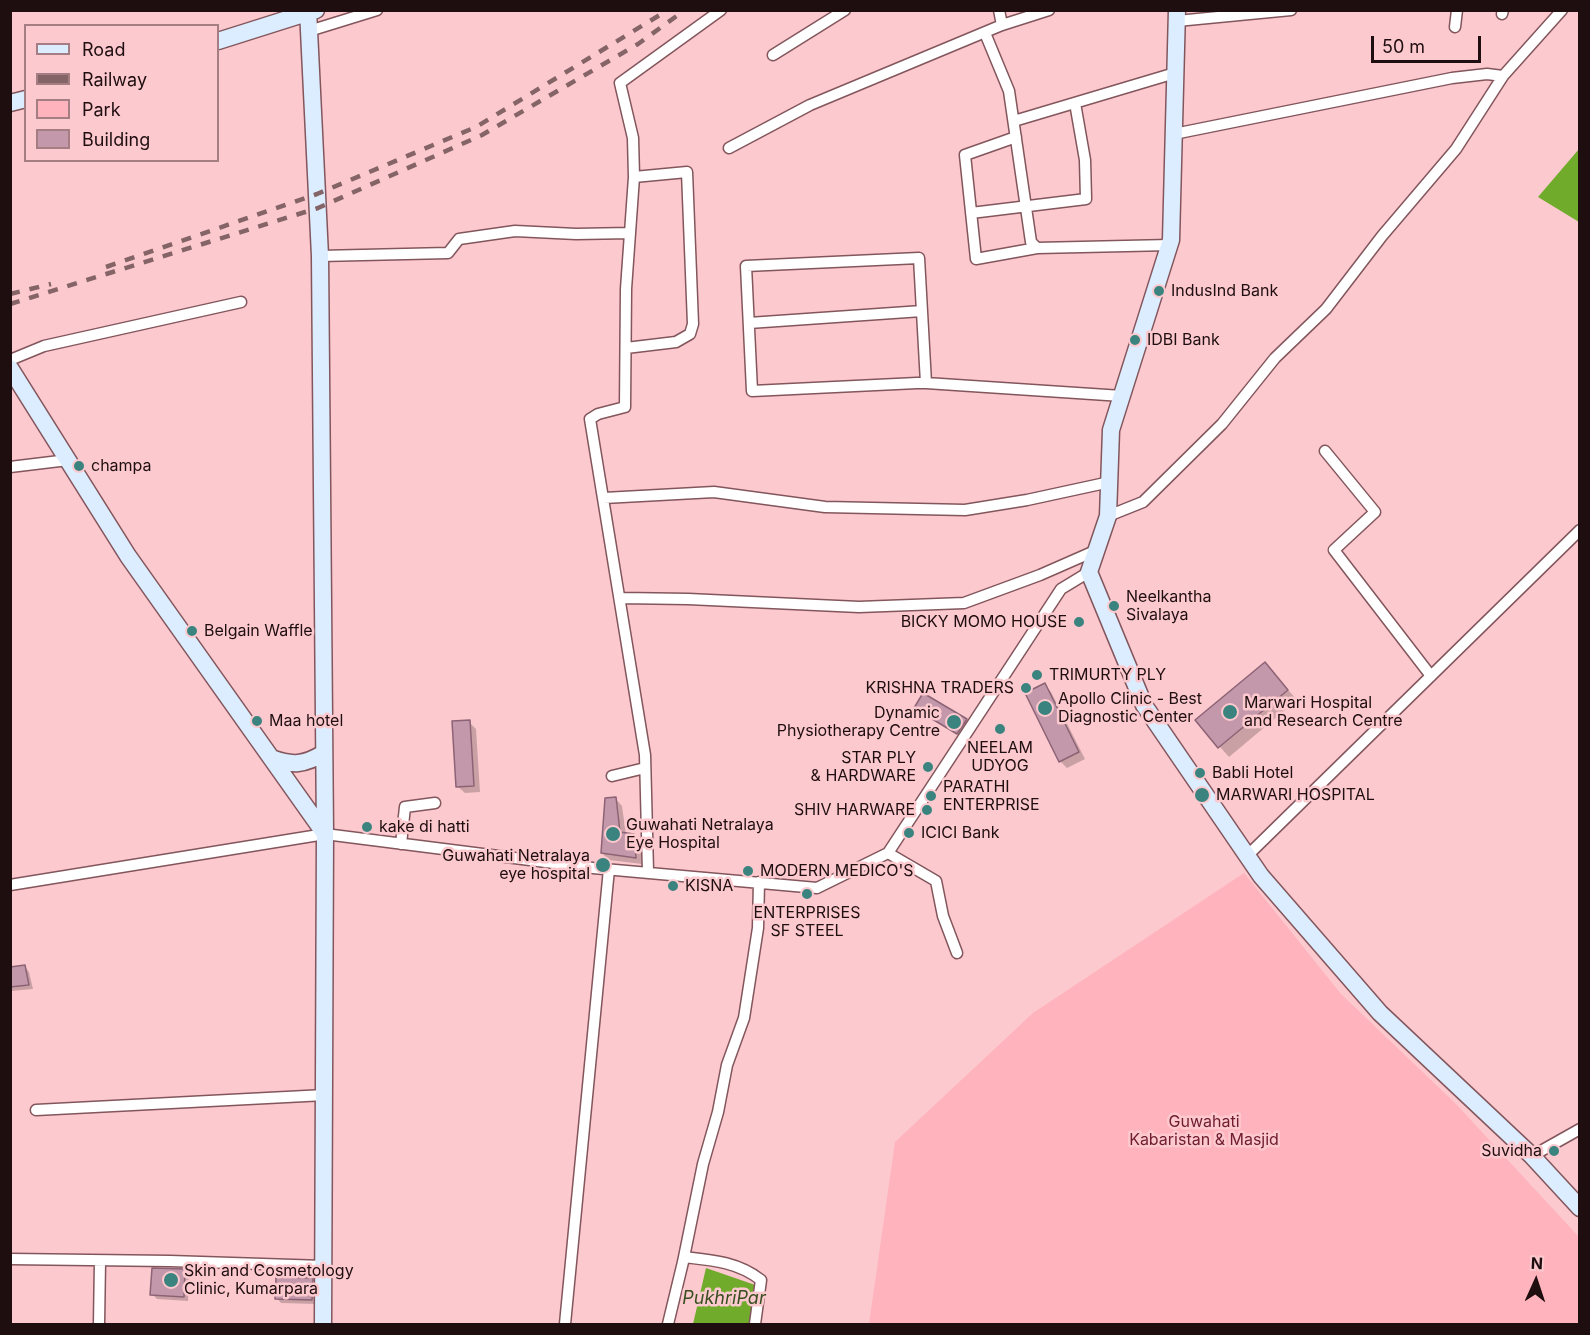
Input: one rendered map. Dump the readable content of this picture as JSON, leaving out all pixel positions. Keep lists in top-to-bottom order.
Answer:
{
  "water": ["PukhriPar"],
  "parks": ["Guwahati Kabaristan & Masjid"],
  "places": [
    "IndusInd Bank",
    "IDBI Bank",
    "champa",
    "Neelkantha Sivalaya",
    "BICKY MOMO HOUSE",
    "Belgain Waffle",
    "TRIMURTY PLY",
    "KRISHNA TRADERS",
    "Apollo Clinic - Best Diagnostic Center",
    "Marwari Hospital and Research Centre",
    "Maa hotel",
    "Dynamic Physiotherapy Centre",
    "NEELAM UDYOG",
    "STAR PLY & HARDWARE",
    "Babli Hotel",
    "MARWARI HOSPITAL",
    "PARATHI ENTERPRISE",
    "SHIV HARWARE",
    "kake di hatti",
    "ICICI Bank",
    "Guwahati Netralaya Eye Hospital",
    "Guwahati Netralaya eye hospital",
    "MODERN MEDICO'S",
    "KISNA",
    "ENTERPRISES SF STEEL",
    "Suvidha",
    "Skin and Cosmetology Clinic, Kumarpara"
  ],
  "legend": [
    "Road",
    "Railway",
    "Park",
    "Building"
  ],
  "scale_bar": "50 m",
  "north": "top"
}
